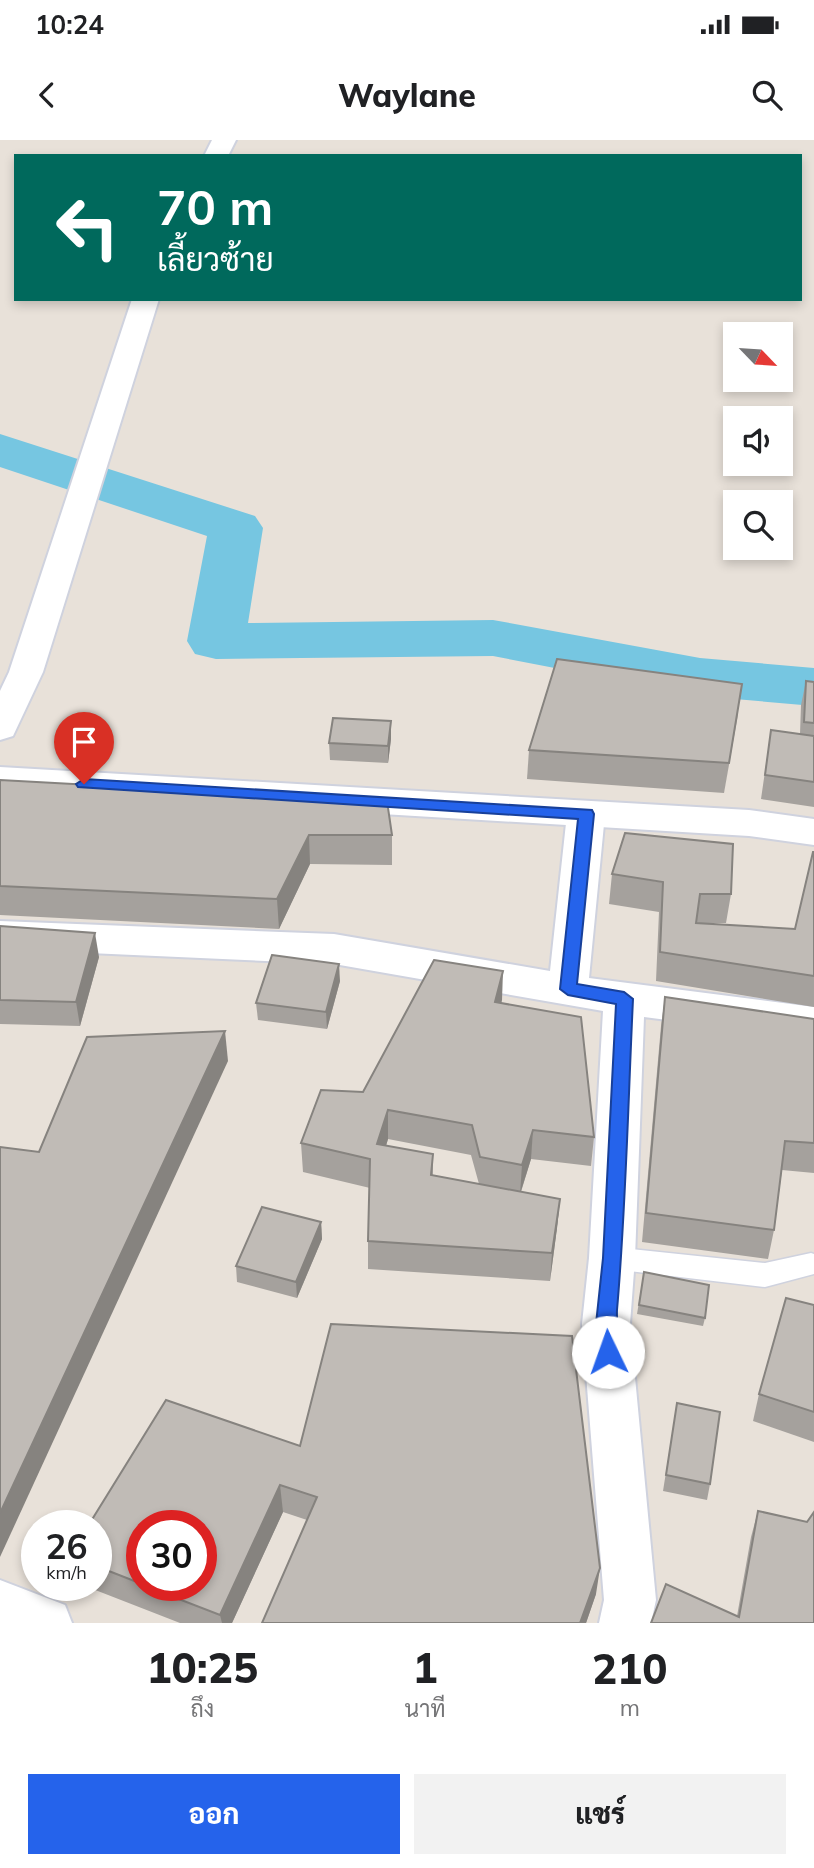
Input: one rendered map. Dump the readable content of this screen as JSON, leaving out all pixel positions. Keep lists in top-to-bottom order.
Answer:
{
  "north": "bottom right",
  "page": {
    "status": "10:24",
    "header": "Waylane",
    "turn": ["70 m", "เลี้ยวซ้าย"],
    "speed": "26 km/h",
    "limit": "30",
    "eta": [
      "10:25",
      "ถึง",
      "1",
      "นาที",
      "210",
      "m"
    ],
    "buttons": ["ออก", "แชร์"]
  }
}
